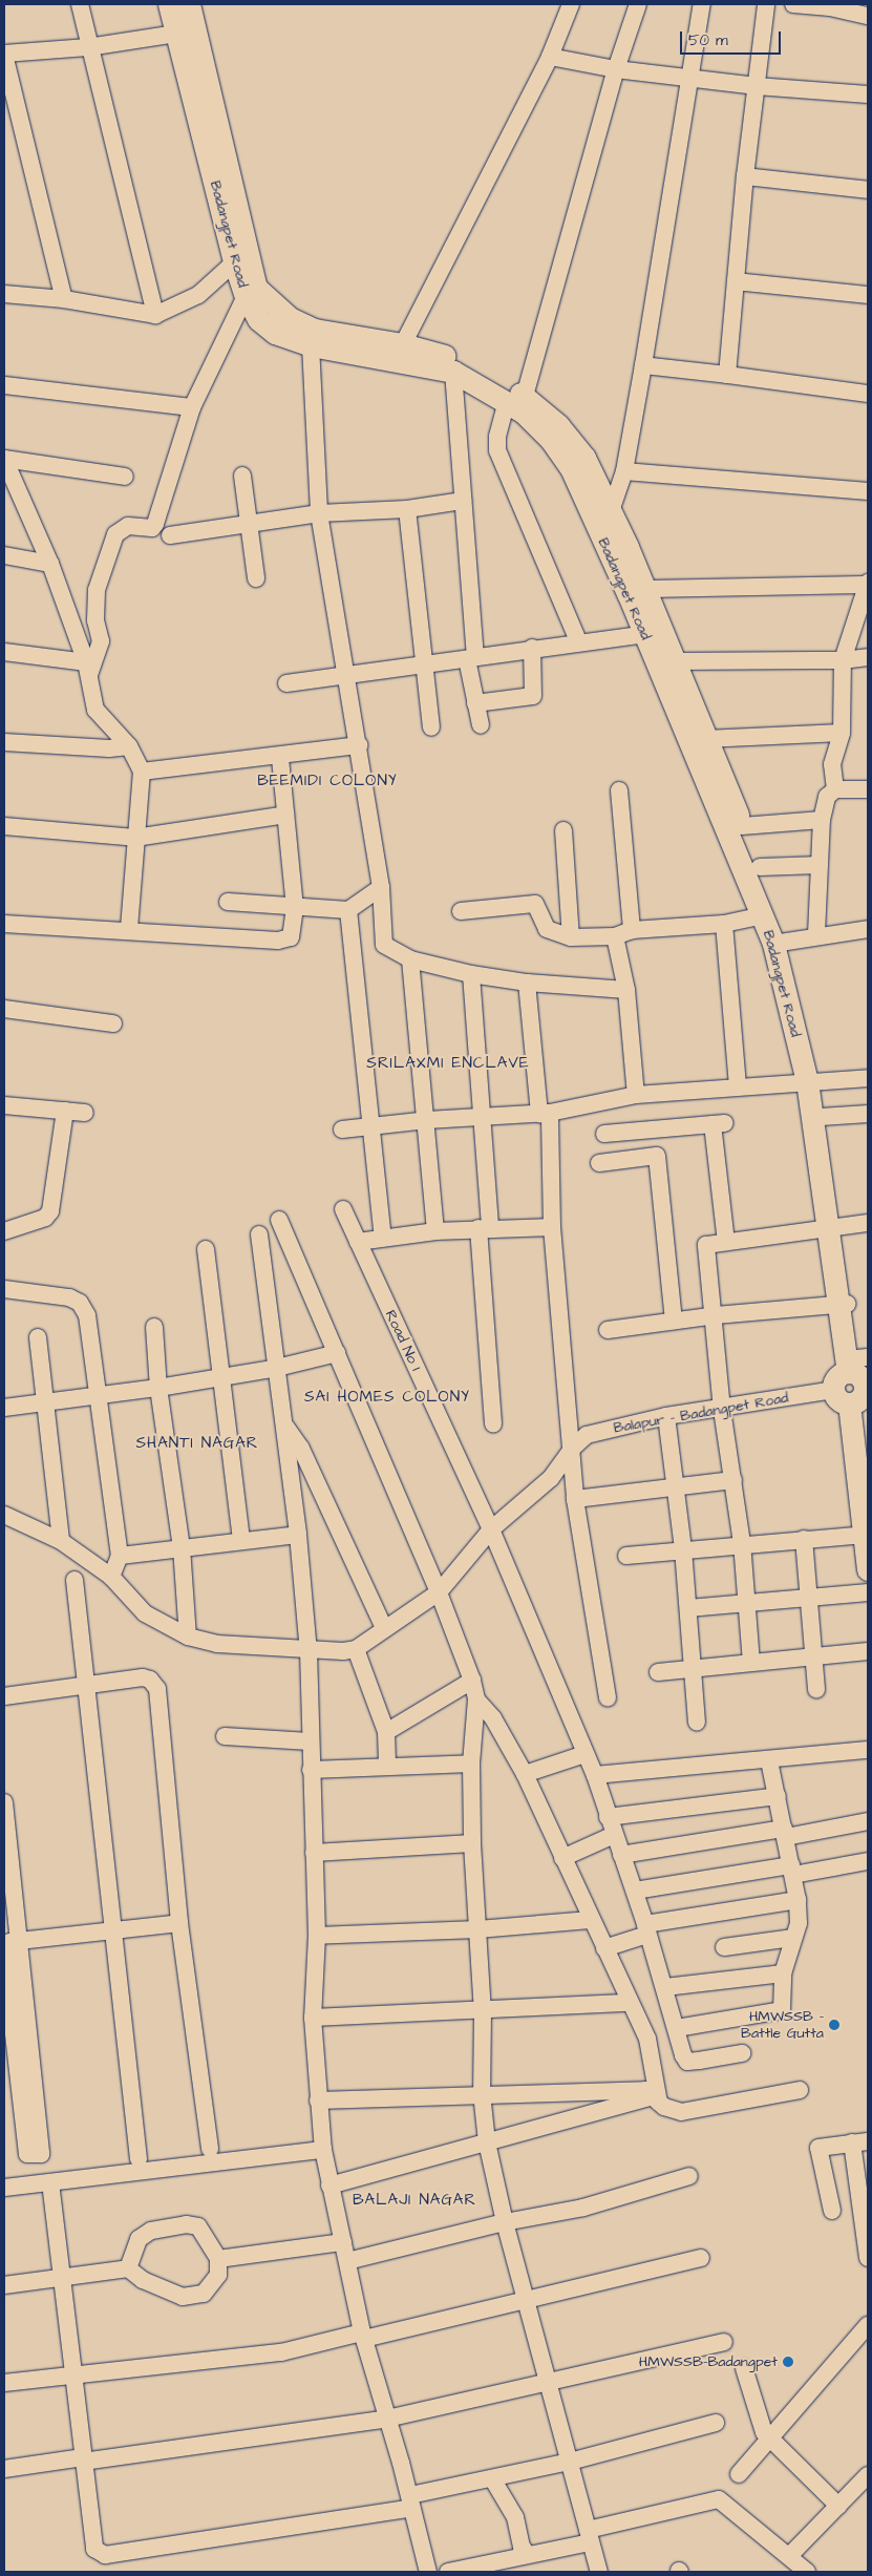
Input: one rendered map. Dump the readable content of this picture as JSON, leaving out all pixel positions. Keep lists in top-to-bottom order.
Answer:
{
  "streets": {
    "main road": ["Badangpet Road"],
    "street": ["Road No 1", "Balapur - Badangpet Road"]
  },
  "crossings": [
    ["Badangpet Road", "Balapur - Badangpet Road"],
    ["Road No 1", "Balapur - Badangpet Road"]
  ],
  "districts": [
    "BEEMIDI COLONY",
    "SRILAXMI ENCLAVE",
    "SAI HOMES COLONY",
    "SHANTI NAGAR",
    "BALAJI NAGAR"
  ],
  "places": ["HMWSSB - Battle Gutta", "HMWSSB-Badangpet"],
  "scale_bar": "50 m"
}
